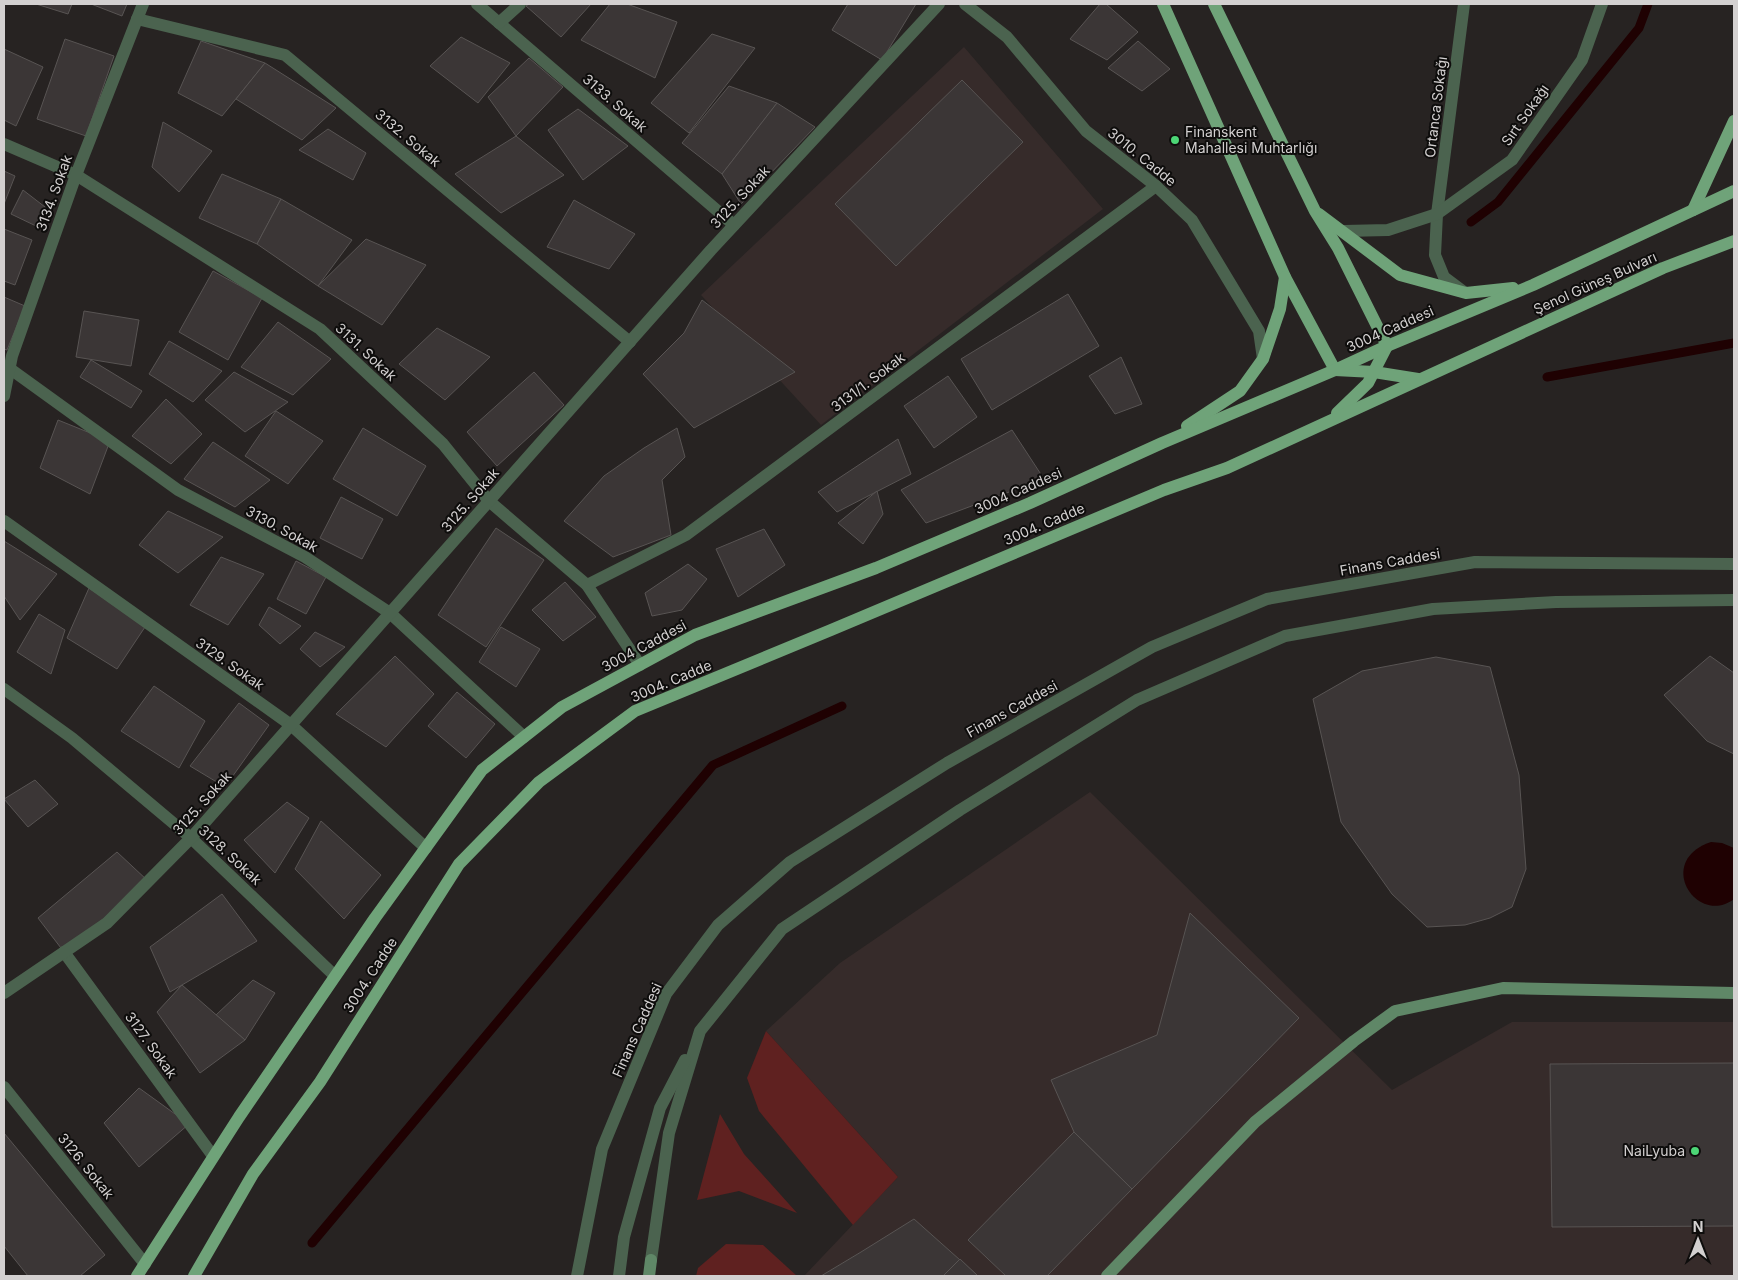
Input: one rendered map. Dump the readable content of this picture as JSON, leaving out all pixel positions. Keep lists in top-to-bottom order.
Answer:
{
  "streets": {
    "main road": ["Şenol Güneş Bulvarı", "3004 Caddesi", "3004. Cadde"],
    "street": [
      "3133. Sokak",
      "Ortanca Sokağı",
      "Sırt Sokağı",
      "3132. Sokak",
      "3010. Cadde",
      "3134. Sokak",
      "3125. Sokak",
      "3131. Sokak",
      "3131/1. Sokak",
      "3130. Sokak",
      "Finans Caddesi",
      "3129. Sokak",
      "3128. Sokak",
      "3127. Sokak",
      "3126. Sokak"
    ]
  },
  "crossings": [
    ["3133. Sokak", "3125. Sokak"],
    ["Ortanca Sokağı", "Sırt Sokağı"],
    ["3132. Sokak", "3134. Sokak"],
    ["3132. Sokak", "3125. Sokak"],
    ["3010. Cadde", "3131/1. Sokak"],
    ["3134. Sokak", "3131. Sokak"],
    ["3134. Sokak", "3130. Sokak"],
    ["3125. Sokak", "3131. Sokak"],
    ["3125. Sokak", "3130. Sokak"],
    ["3125. Sokak", "3129. Sokak"],
    ["3125. Sokak", "3128. Sokak"],
    ["3125. Sokak", "3127. Sokak"],
    ["Şenol Güneş Bulvarı", "3004 Caddesi"],
    ["3004 Caddesi", "3131. Sokak"],
    ["3004 Caddesi", "3004. Cadde"],
    ["3004 Caddesi", "3130. Sokak"],
    ["3131. Sokak", "3131/1. Sokak"],
    ["3004. Cadde", "3130. Sokak"],
    ["3004. Cadde", "3129. Sokak"],
    ["3004. Cadde", "3128. Sokak"],
    ["3004. Cadde", "3127. Sokak"],
    ["3004. Cadde", "3126. Sokak"]
  ],
  "places": ["Finanskent Mahallesi Muhtarlığı", "NaiLyuba"],
  "north": "top"
}
